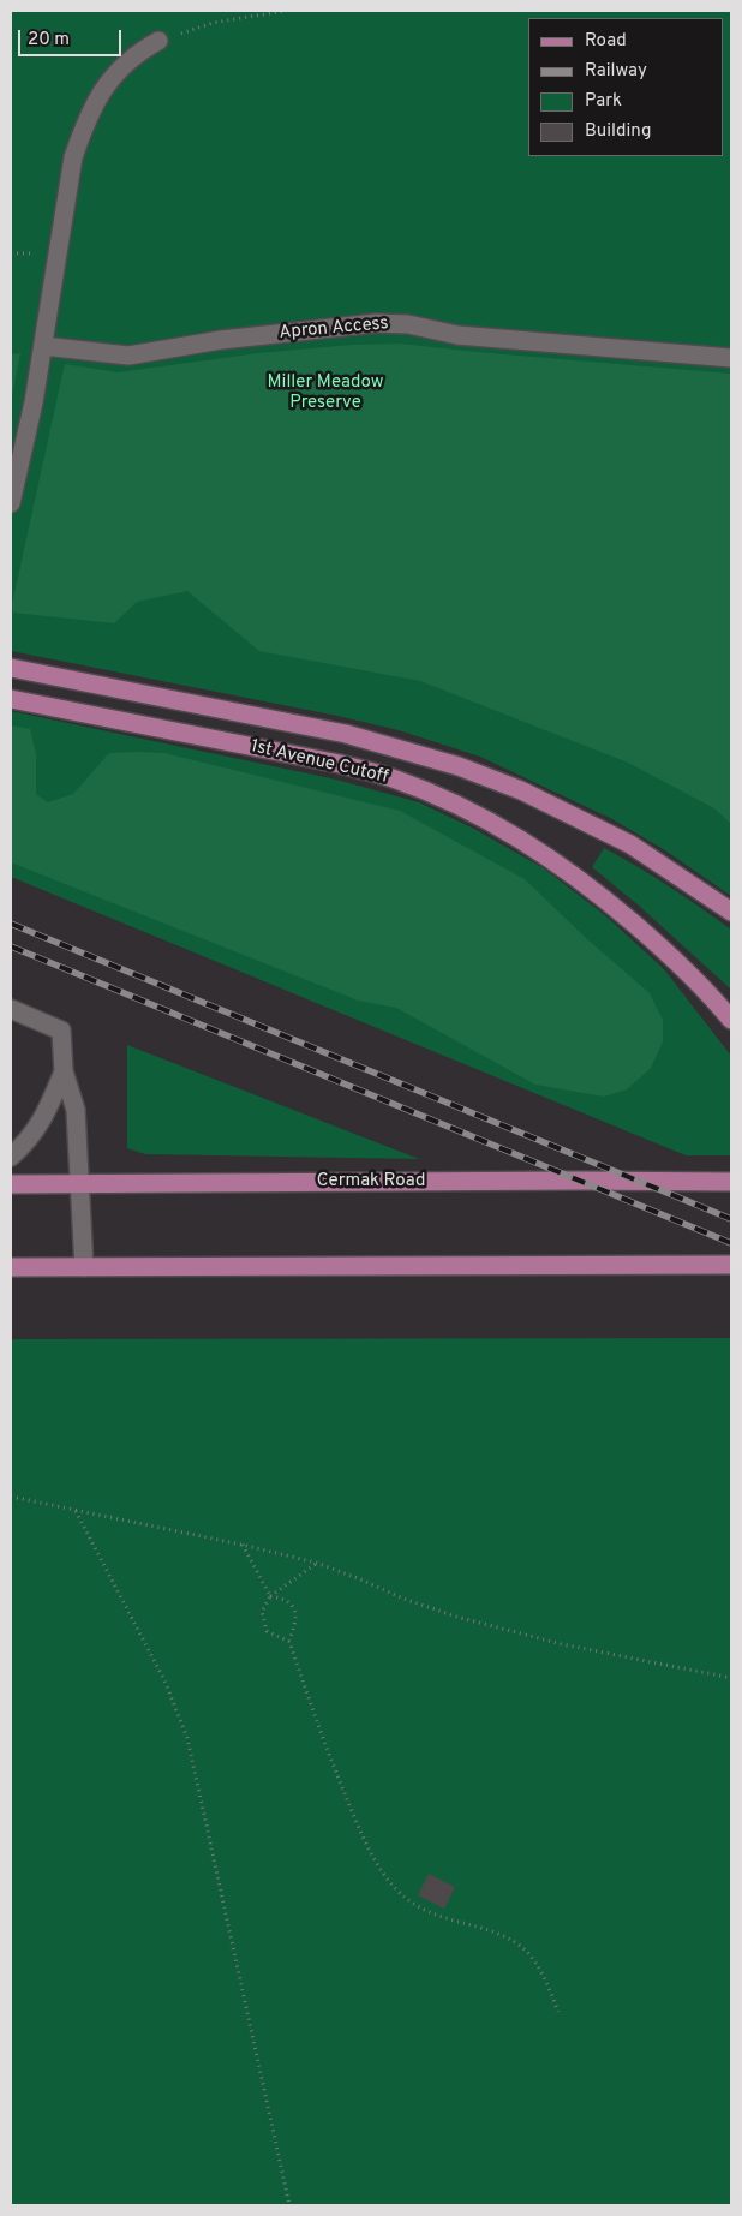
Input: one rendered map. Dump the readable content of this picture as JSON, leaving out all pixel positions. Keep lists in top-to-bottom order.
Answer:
{
  "streets": {
    "main road": ["1st Avenue Cutoff", "Cermak Road"],
    "lane": ["Apron Access"]
  },
  "parks": ["Miller Meadow Preserve"],
  "legend": [
    "Road",
    "Railway",
    "Park",
    "Building"
  ],
  "scale_bar": "20 m"
}
